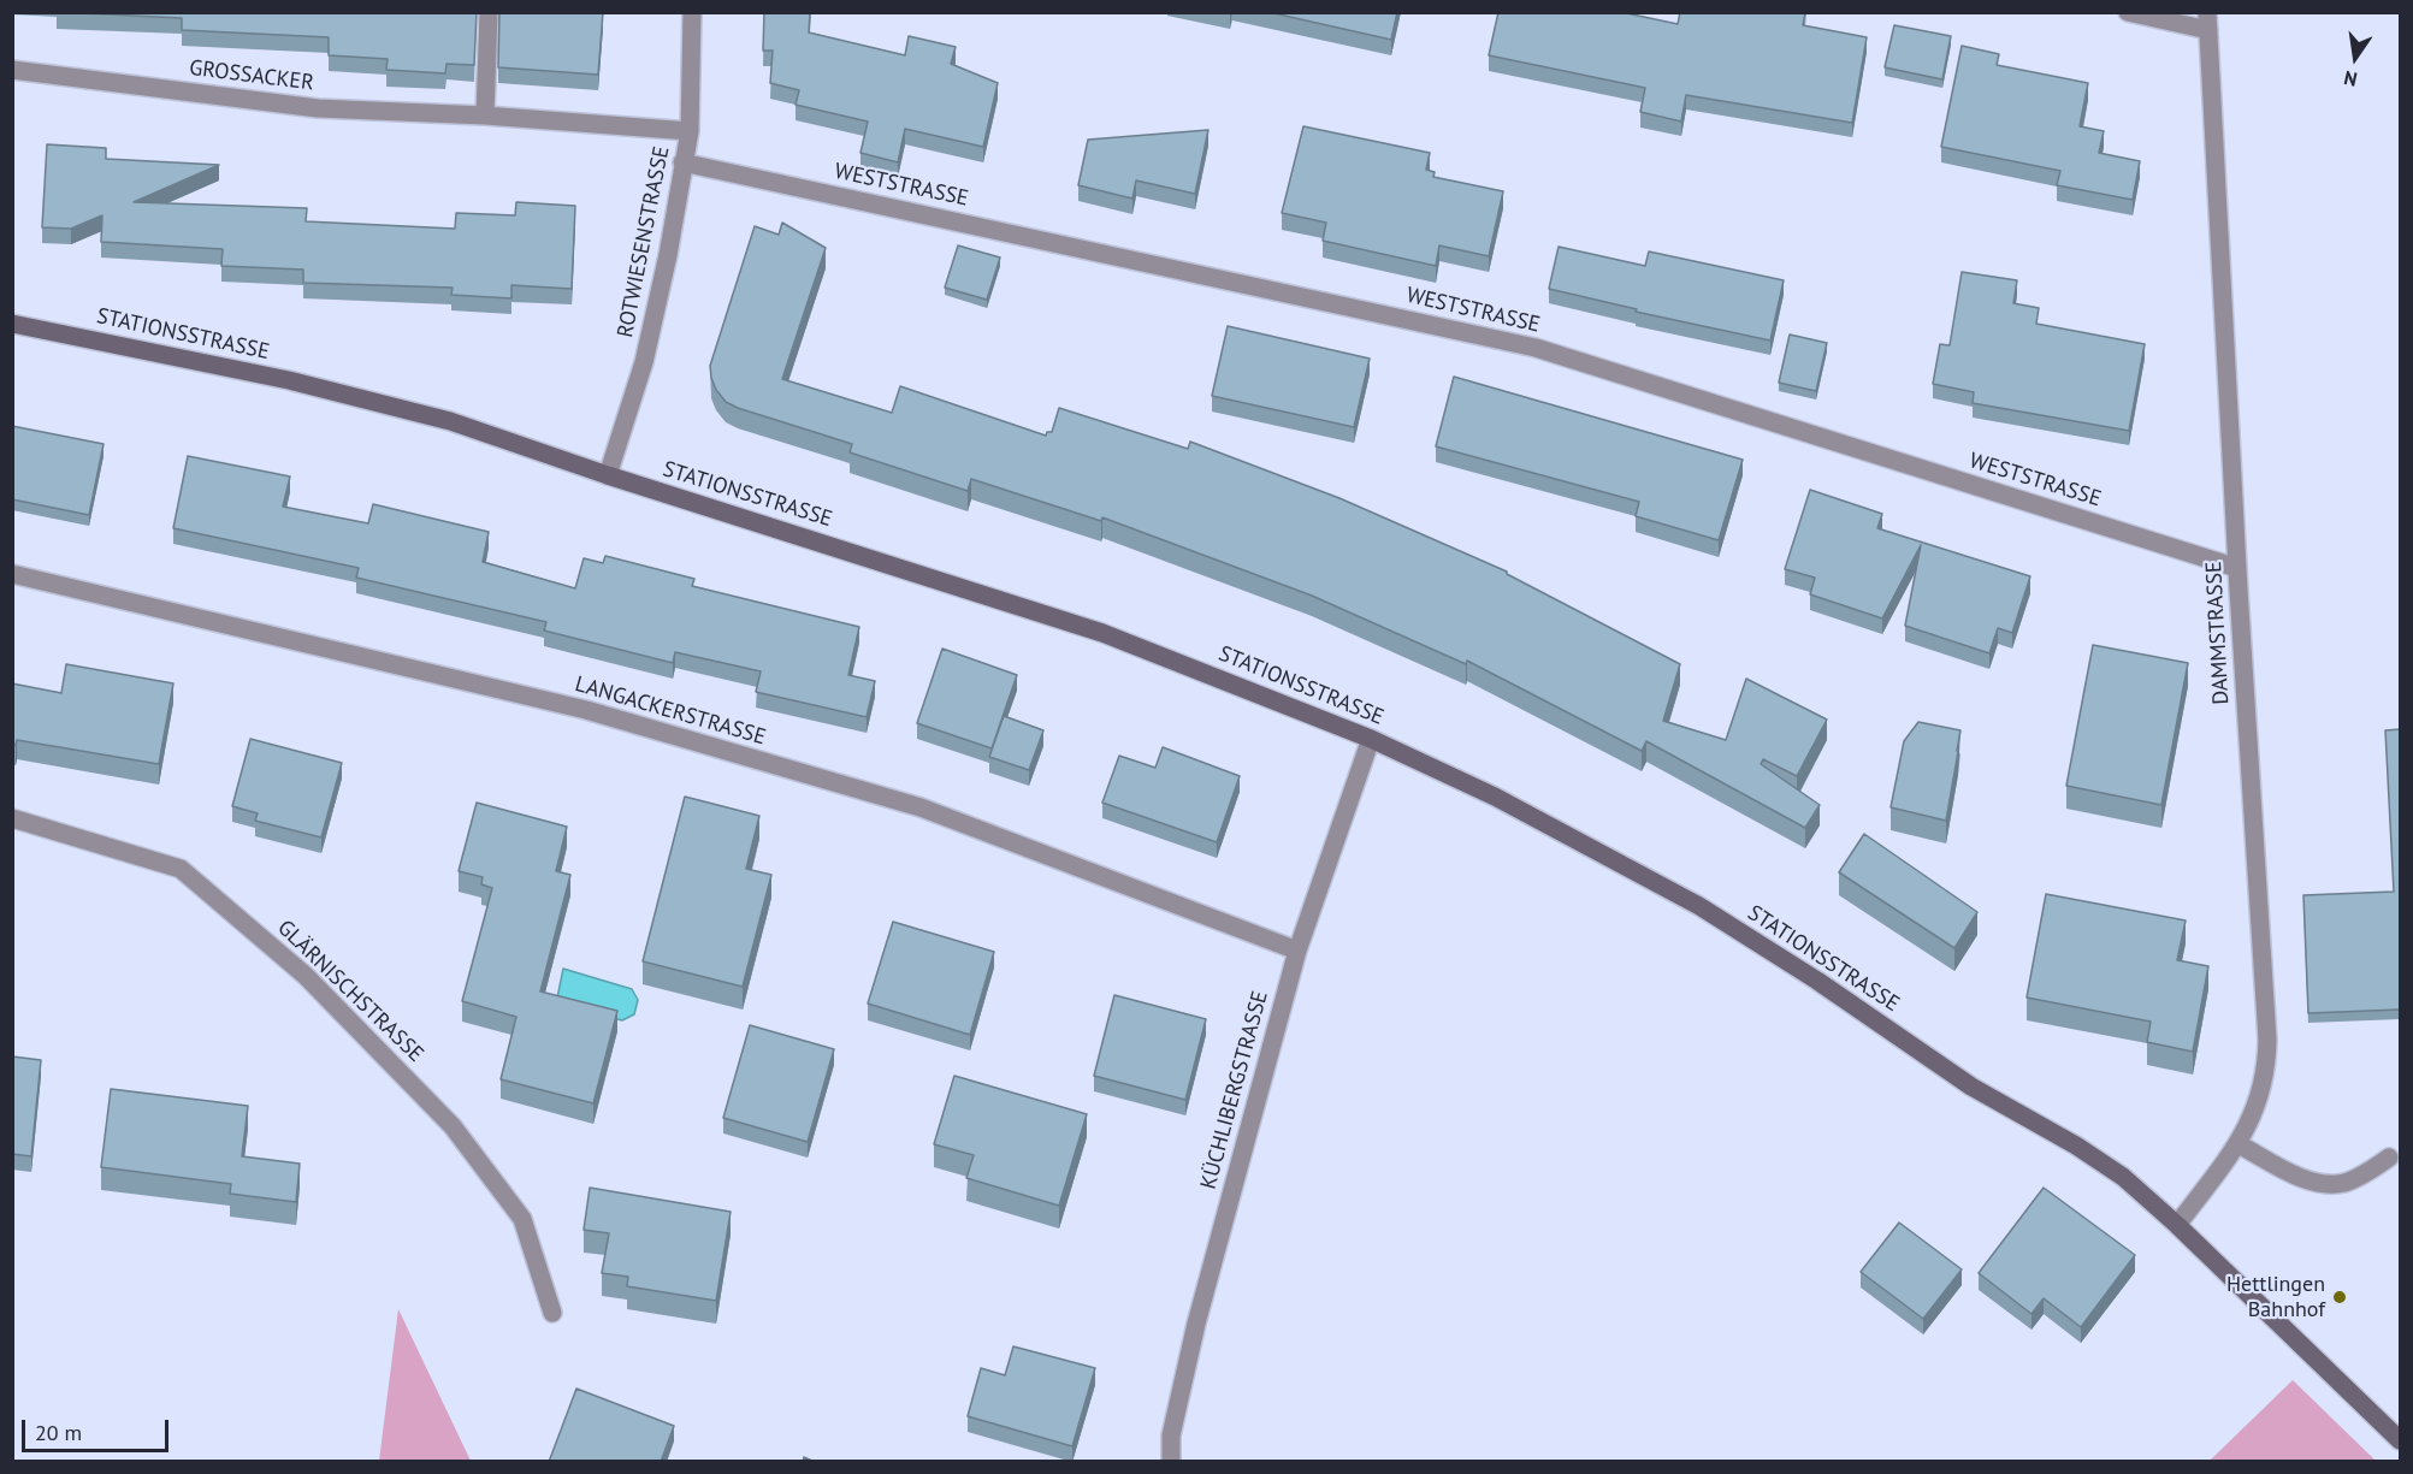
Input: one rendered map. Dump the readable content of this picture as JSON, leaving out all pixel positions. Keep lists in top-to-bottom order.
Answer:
{
  "streets": {
    "street": [
      "GROSSACKER",
      "WESTSTRASSE",
      "ROTWIESENSTRASSE",
      "STATIONSSTRASSE",
      "DAMMSTRASSE",
      "LANGACKERSTRASSE",
      "GLÄRNISCHSTRASSE",
      "KÜCHLIBERGSTRASSE"
    ]
  },
  "crossings": [
    ["GROSSACKER", "ROTWIESENSTRASSE"],
    ["WESTSTRASSE", "ROTWIESENSTRASSE"],
    ["WESTSTRASSE", "DAMMSTRASSE"],
    ["ROTWIESENSTRASSE", "STATIONSSTRASSE"],
    ["STATIONSSTRASSE", "DAMMSTRASSE"],
    ["STATIONSSTRASSE", "KÜCHLIBERGSTRASSE"],
    ["LANGACKERSTRASSE", "KÜCHLIBERGSTRASSE"]
  ],
  "places": ["Hettlingen Bahnhof"],
  "scale_bar": "20 m",
  "north": "bottom"
}
